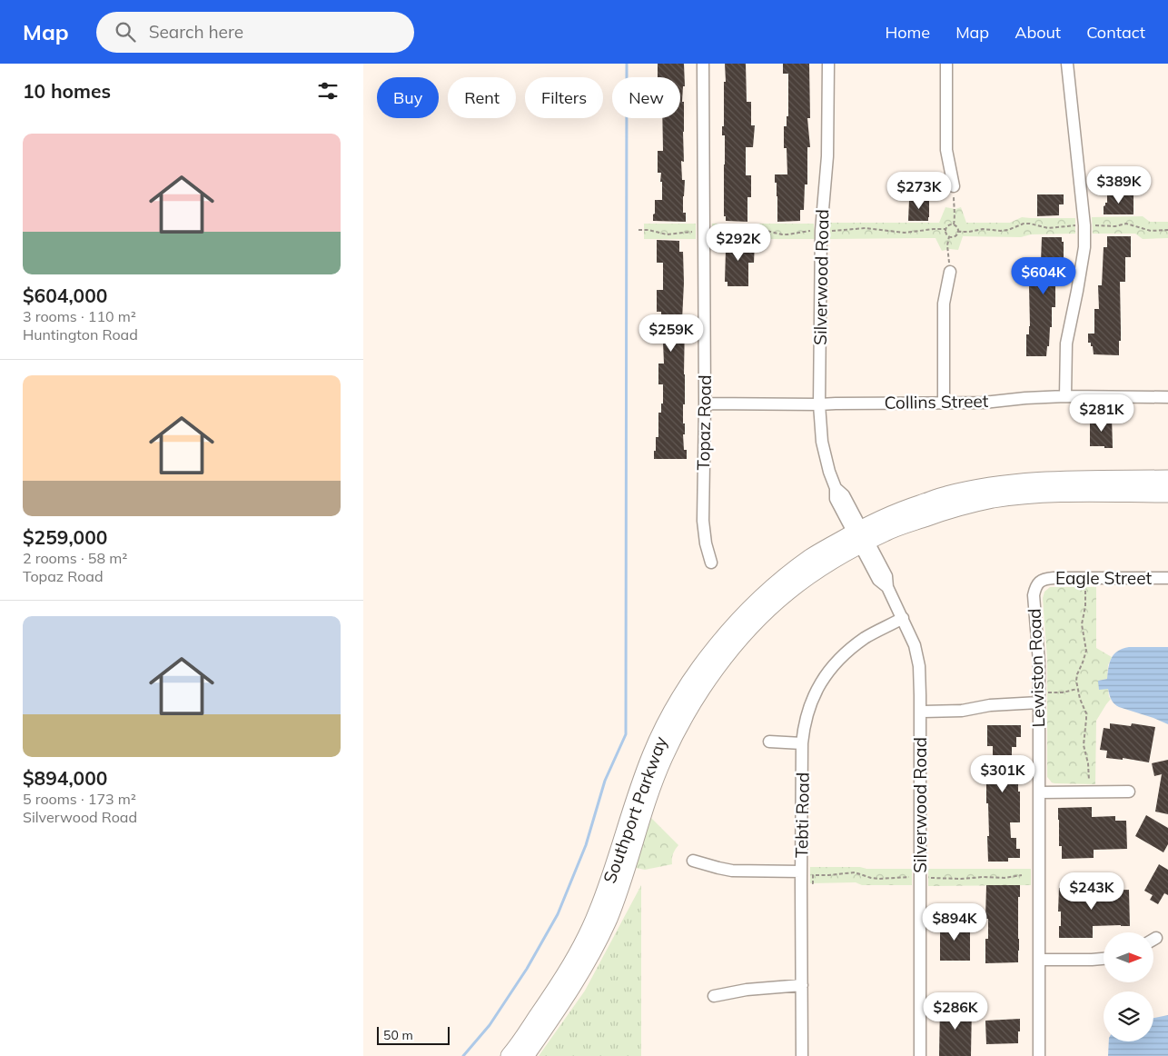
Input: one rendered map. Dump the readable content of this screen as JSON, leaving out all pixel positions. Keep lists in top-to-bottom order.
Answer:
{
  "streets": {
    "street": [
      "Silverwood Road",
      "Collins Street",
      "Topaz Road",
      "Eagle Street",
      "Lewiston Road",
      "Southport Parkway",
      "Tebti Road"
    ]
  },
  "crossings": [
    ["Silverwood Road", "Collins Street"],
    ["Silverwood Road", "Southport Parkway"],
    ["Silverwood Road", "Tebti Road"],
    ["Collins Street", "Topaz Road"],
    ["Eagle Street", "Lewiston Road"]
  ],
  "scale_bar": "50 m",
  "north": "right",
  "page": {
    "header": "Map",
    "search": "Search here",
    "nav": [
      "Home",
      "Map",
      "About",
      "Contact"
    ],
    "heading": "10 homes",
    "chip": [
      "Buy",
      "Rent",
      "Filters",
      "New"
    ],
    "list": [
      {
        "name": "$604,000",
        "note": "3 rooms · 110 m² · Huntington Road"
      },
      {
        "name": "$259,000",
        "note": "2 rooms · 58 m² · Topaz Road"
      },
      {
        "name": "$894,000",
        "note": "5 rooms · 173 m² · Silverwood Road"
      }
    ],
    "price": [
      "$389K",
      "$273K",
      "$292K",
      "$604K",
      "$259K",
      "$281K",
      "$301K",
      "$243K",
      "$894K",
      "$286K"
    ],
    "scale": "50 m"
  }
}
